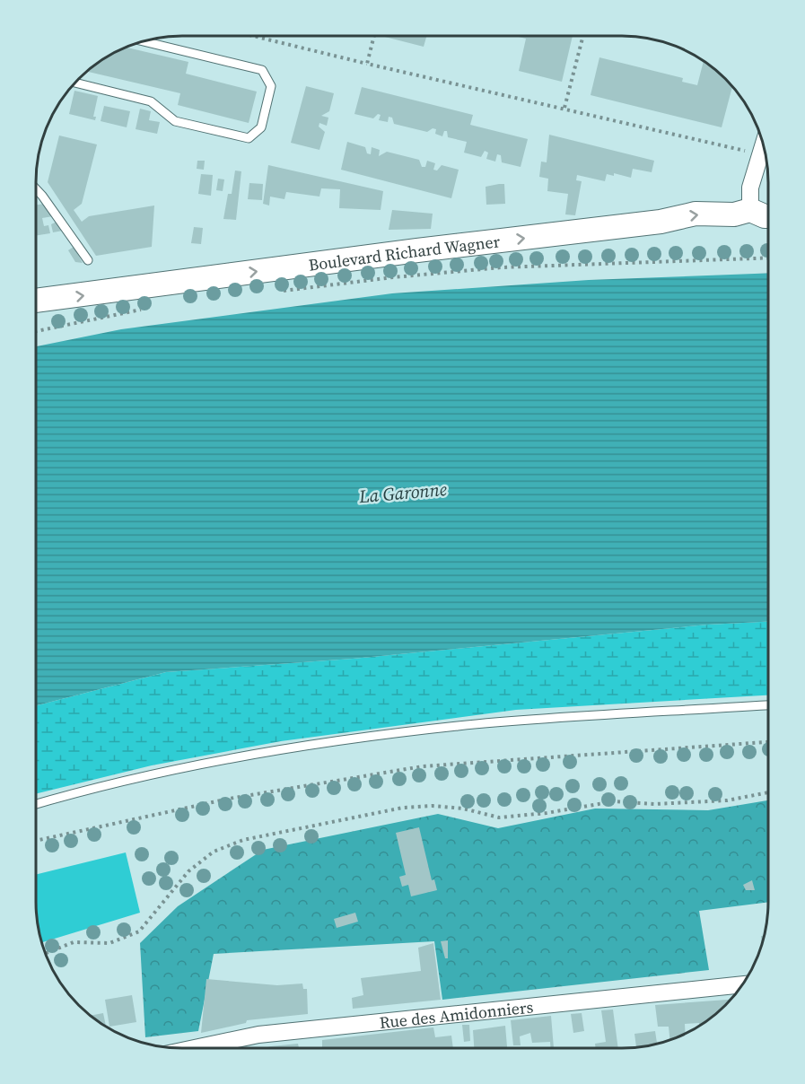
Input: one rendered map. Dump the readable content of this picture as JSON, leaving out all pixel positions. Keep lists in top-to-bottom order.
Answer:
{
  "streets": {
    "street": ["Boulevard Richard Wagner", "Rue des Amidonniers"]
  },
  "one_way": ["Boulevard Richard Wagner"],
  "water": ["La Garonne"]
}
